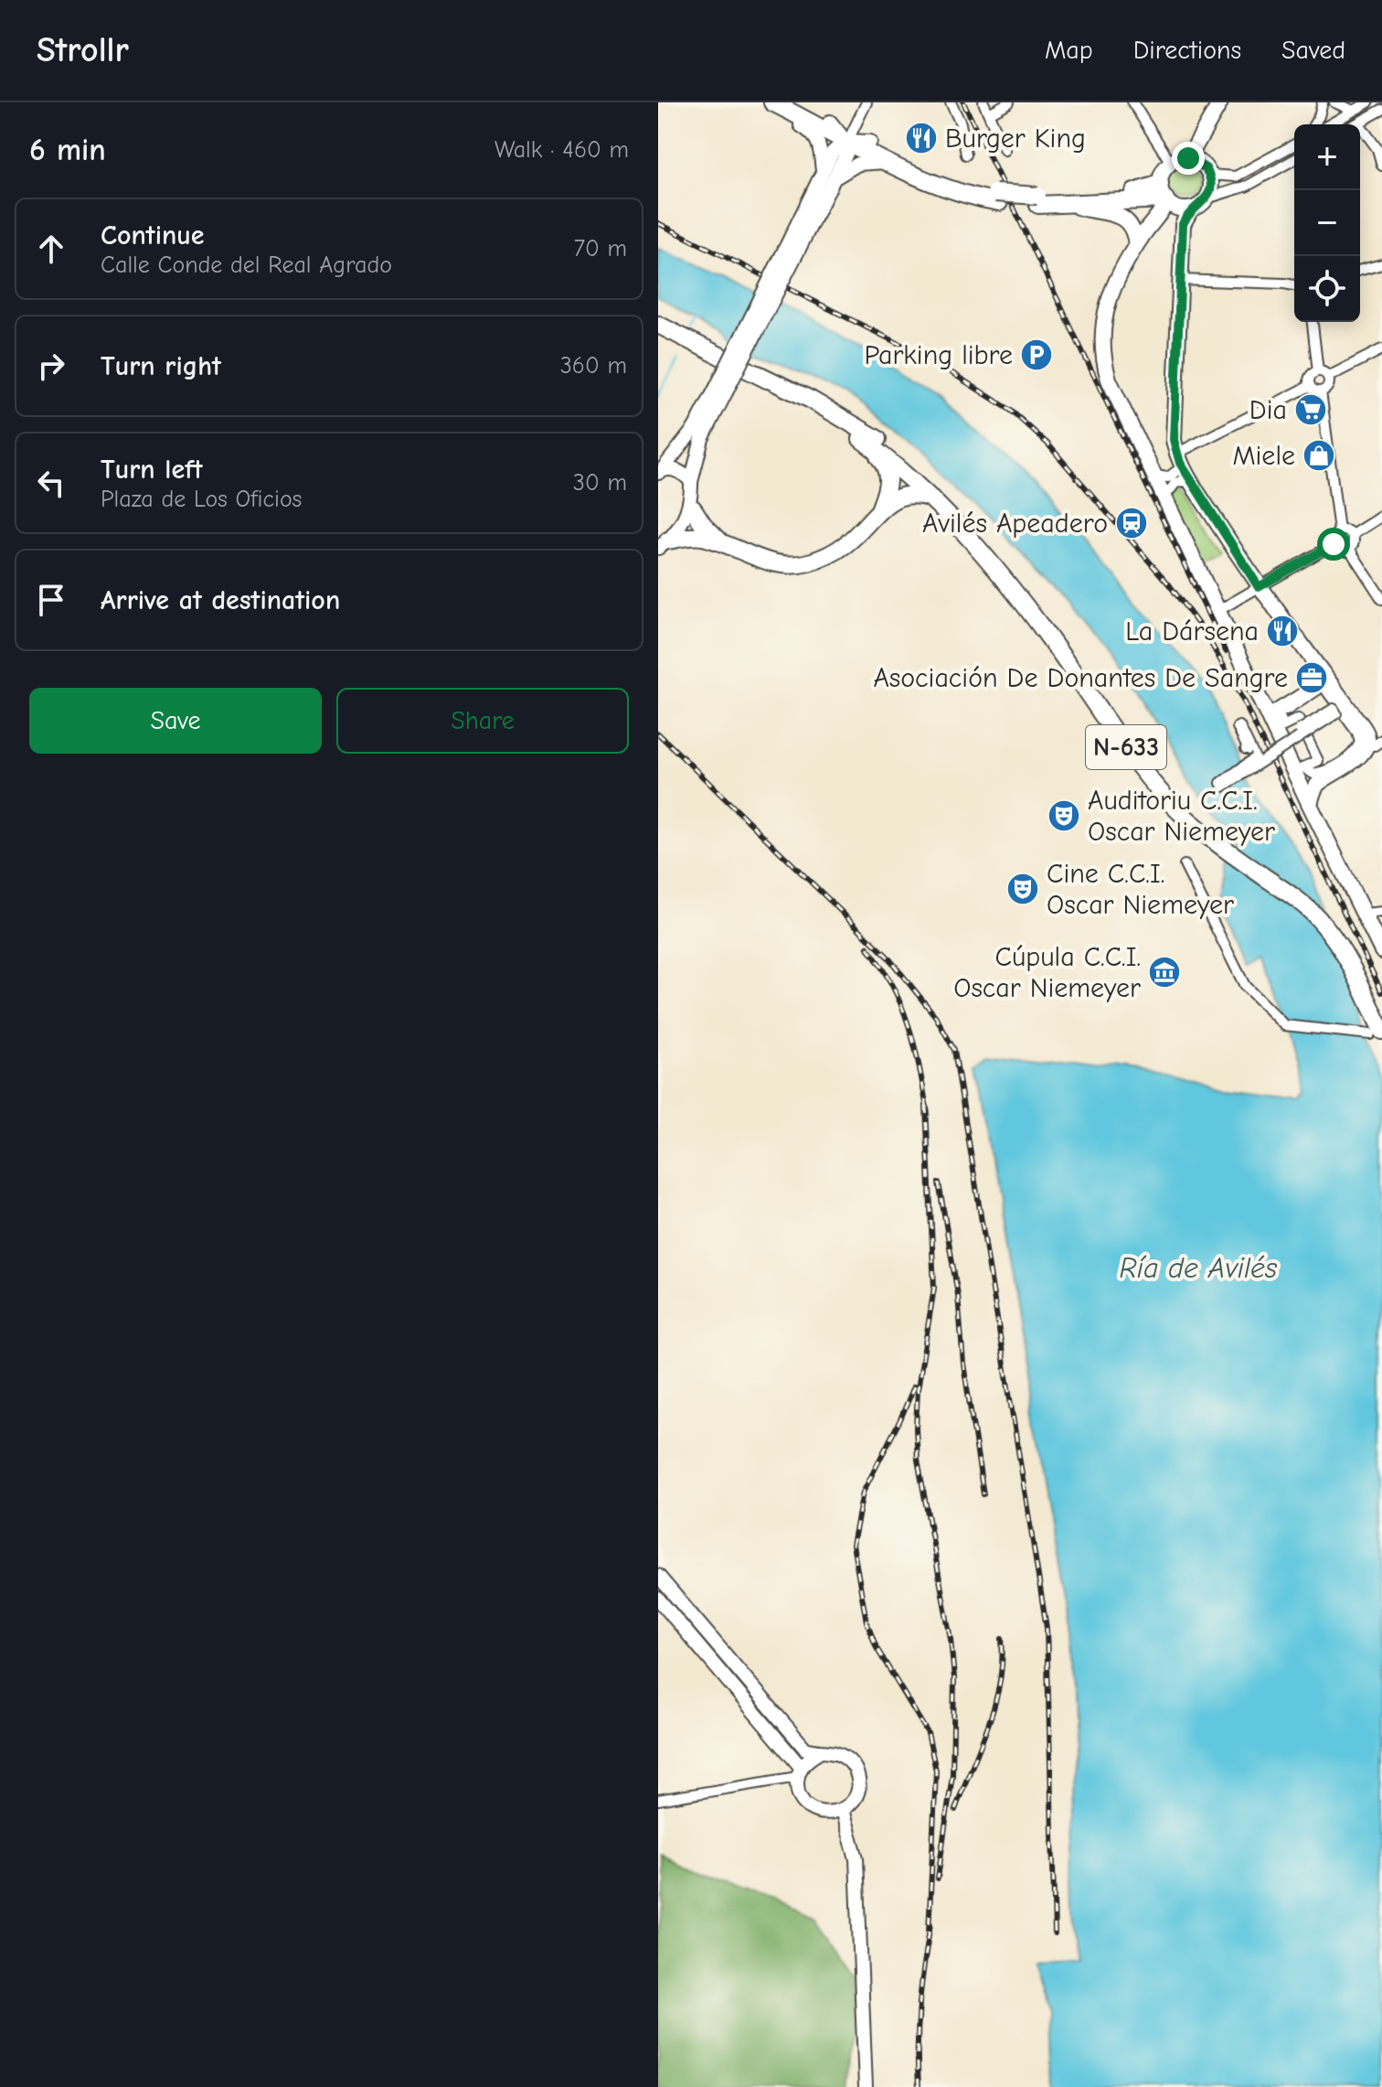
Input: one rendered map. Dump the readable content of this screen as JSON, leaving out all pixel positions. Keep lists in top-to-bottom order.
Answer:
{
  "streets": {
    "highway": ["N-633"]
  },
  "water": ["Ría de Avilés"],
  "places": {
    "restaurant": ["Burger King", "La Dársena"],
    "parking": ["Parking libre"],
    "supermarket": ["Dia"],
    "shop": ["Miele"],
    "station": ["Avilés Apeadero"],
    "office": ["Asociación De Donantes De Sangre"],
    "theatre": ["Auditoriu C.C.I. Oscar Niemeyer", "Cine C.C.I. Oscar Niemeyer"],
    "museum": ["Cúpula C.C.I. Oscar Niemeyer"]
  },
  "page": {
    "header": "Strollr",
    "nav": ["Map", "Directions", "Saved"],
    "heading": ["6 min", "Walk · 460 m"],
    "map_buttons": ["+", "−"],
    "list": [
      ["Continue", "Calle Conde del Real Agrado", "70 m"],
      ["Turn right", "360 m"],
      ["Turn left", "Plaza de Los Oficios", "30 m"],
      "Arrive at destination"
    ],
    "buttons": ["Save", "Share"]
  }
}
